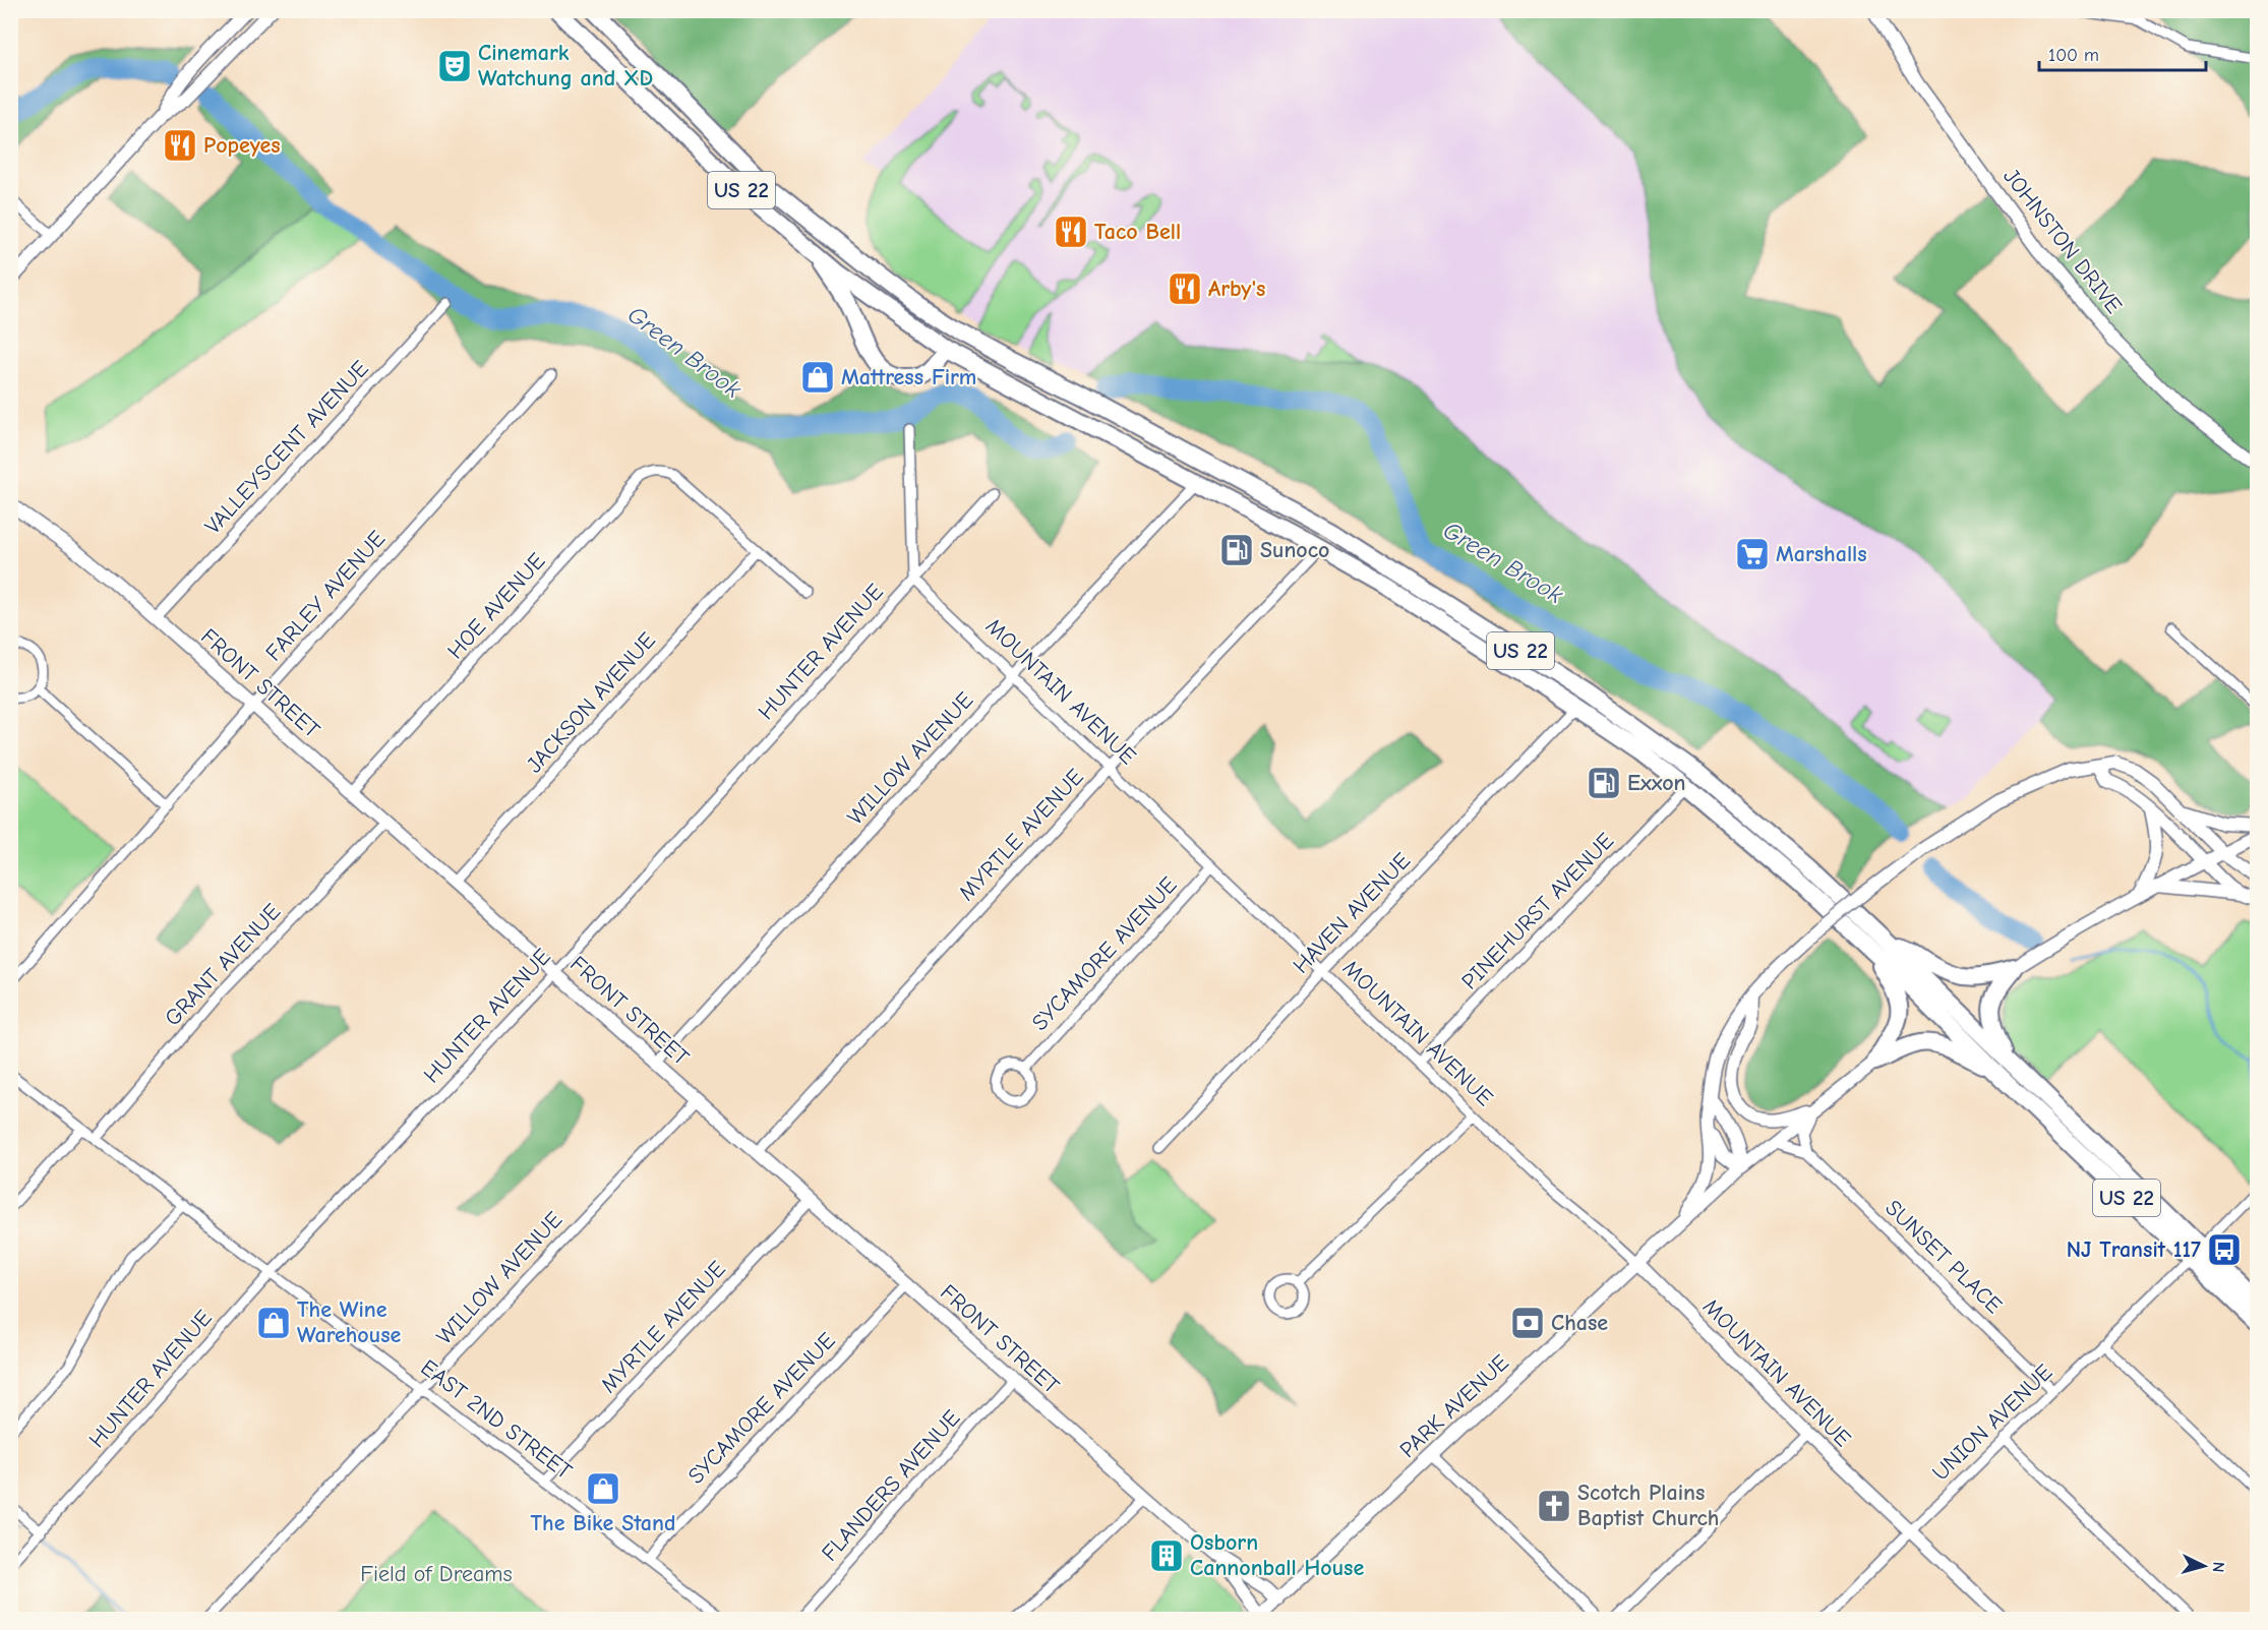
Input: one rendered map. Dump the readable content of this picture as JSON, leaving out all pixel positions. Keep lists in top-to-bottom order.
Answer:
{
  "streets": {
    "highway": ["US 22"],
    "street": [
      "JOHNSTON DRIVE",
      "VALLEYSCENT AVENUE",
      "FARLEY AVENUE",
      "HOE AVENUE",
      "HUNTER AVENUE",
      "FRONT STREET",
      "MOUNTAIN AVENUE",
      "JACKSON AVENUE",
      "WILLOW AVENUE",
      "MYRTLE AVENUE",
      "PINEHURST AVENUE",
      "HAVEN AVENUE",
      "SYCAMORE AVENUE",
      "GRANT AVENUE",
      "SUNSET PLACE",
      "PARK AVENUE",
      "EAST 2ND STREET",
      "UNION AVENUE",
      "FLANDERS AVENUE"
    ]
  },
  "crossings": [
    ["US 22", "WILLOW AVENUE"],
    ["US 22", "MYRTLE AVENUE"],
    ["US 22", "PINEHURST AVENUE"],
    ["US 22", "HAVEN AVENUE"],
    ["US 22", "UNION AVENUE"],
    ["VALLEYSCENT AVENUE", "FRONT STREET"],
    ["FARLEY AVENUE", "FRONT STREET"],
    ["HOE AVENUE", "FRONT STREET"],
    ["HOE AVENUE", "JACKSON AVENUE"],
    ["HUNTER AVENUE", "FRONT STREET"],
    ["HUNTER AVENUE", "MOUNTAIN AVENUE"],
    ["HUNTER AVENUE", "EAST 2ND STREET"],
    ["FRONT STREET", "JACKSON AVENUE"],
    ["FRONT STREET", "WILLOW AVENUE"],
    ["FRONT STREET", "MYRTLE AVENUE"],
    ["FRONT STREET", "SYCAMORE AVENUE"],
    ["FRONT STREET", "GRANT AVENUE"],
    ["FRONT STREET", "PARK AVENUE"],
    ["FRONT STREET", "FLANDERS AVENUE"],
    ["MOUNTAIN AVENUE", "WILLOW AVENUE"],
    ["MOUNTAIN AVENUE", "MYRTLE AVENUE"],
    ["MOUNTAIN AVENUE", "PINEHURST AVENUE"],
    ["MOUNTAIN AVENUE", "HAVEN AVENUE"],
    ["MOUNTAIN AVENUE", "SYCAMORE AVENUE"],
    ["MOUNTAIN AVENUE", "PARK AVENUE"],
    ["MOUNTAIN AVENUE", "UNION AVENUE"],
    ["WILLOW AVENUE", "EAST 2ND STREET"],
    ["MYRTLE AVENUE", "EAST 2ND STREET"],
    ["SYCAMORE AVENUE", "EAST 2ND STREET"],
    ["GRANT AVENUE", "EAST 2ND STREET"],
    ["SUNSET PLACE", "PARK AVENUE"],
    ["SUNSET PLACE", "UNION AVENUE"]
  ],
  "water": ["Green Brook"],
  "parks": ["Field of Dreams"],
  "places": {
    "theatre": ["Cinemark Watchung and XD"],
    "restaurant": ["Popeyes", "Taco Bell", "Arby's"],
    "shop": ["Mattress Firm", "The Wine Warehouse", "The Bike Stand"],
    "fuel station": ["Sunoco", "Exxon"],
    "supermarket": ["Marshalls"],
    "bus stop": ["NJ Transit 117"],
    "bank": ["Chase"],
    "church": ["Scotch Plains Baptist Church"],
    "building": ["Osborn Cannonball House"]
  },
  "scale_bar": "100 m",
  "north": "right"
}
